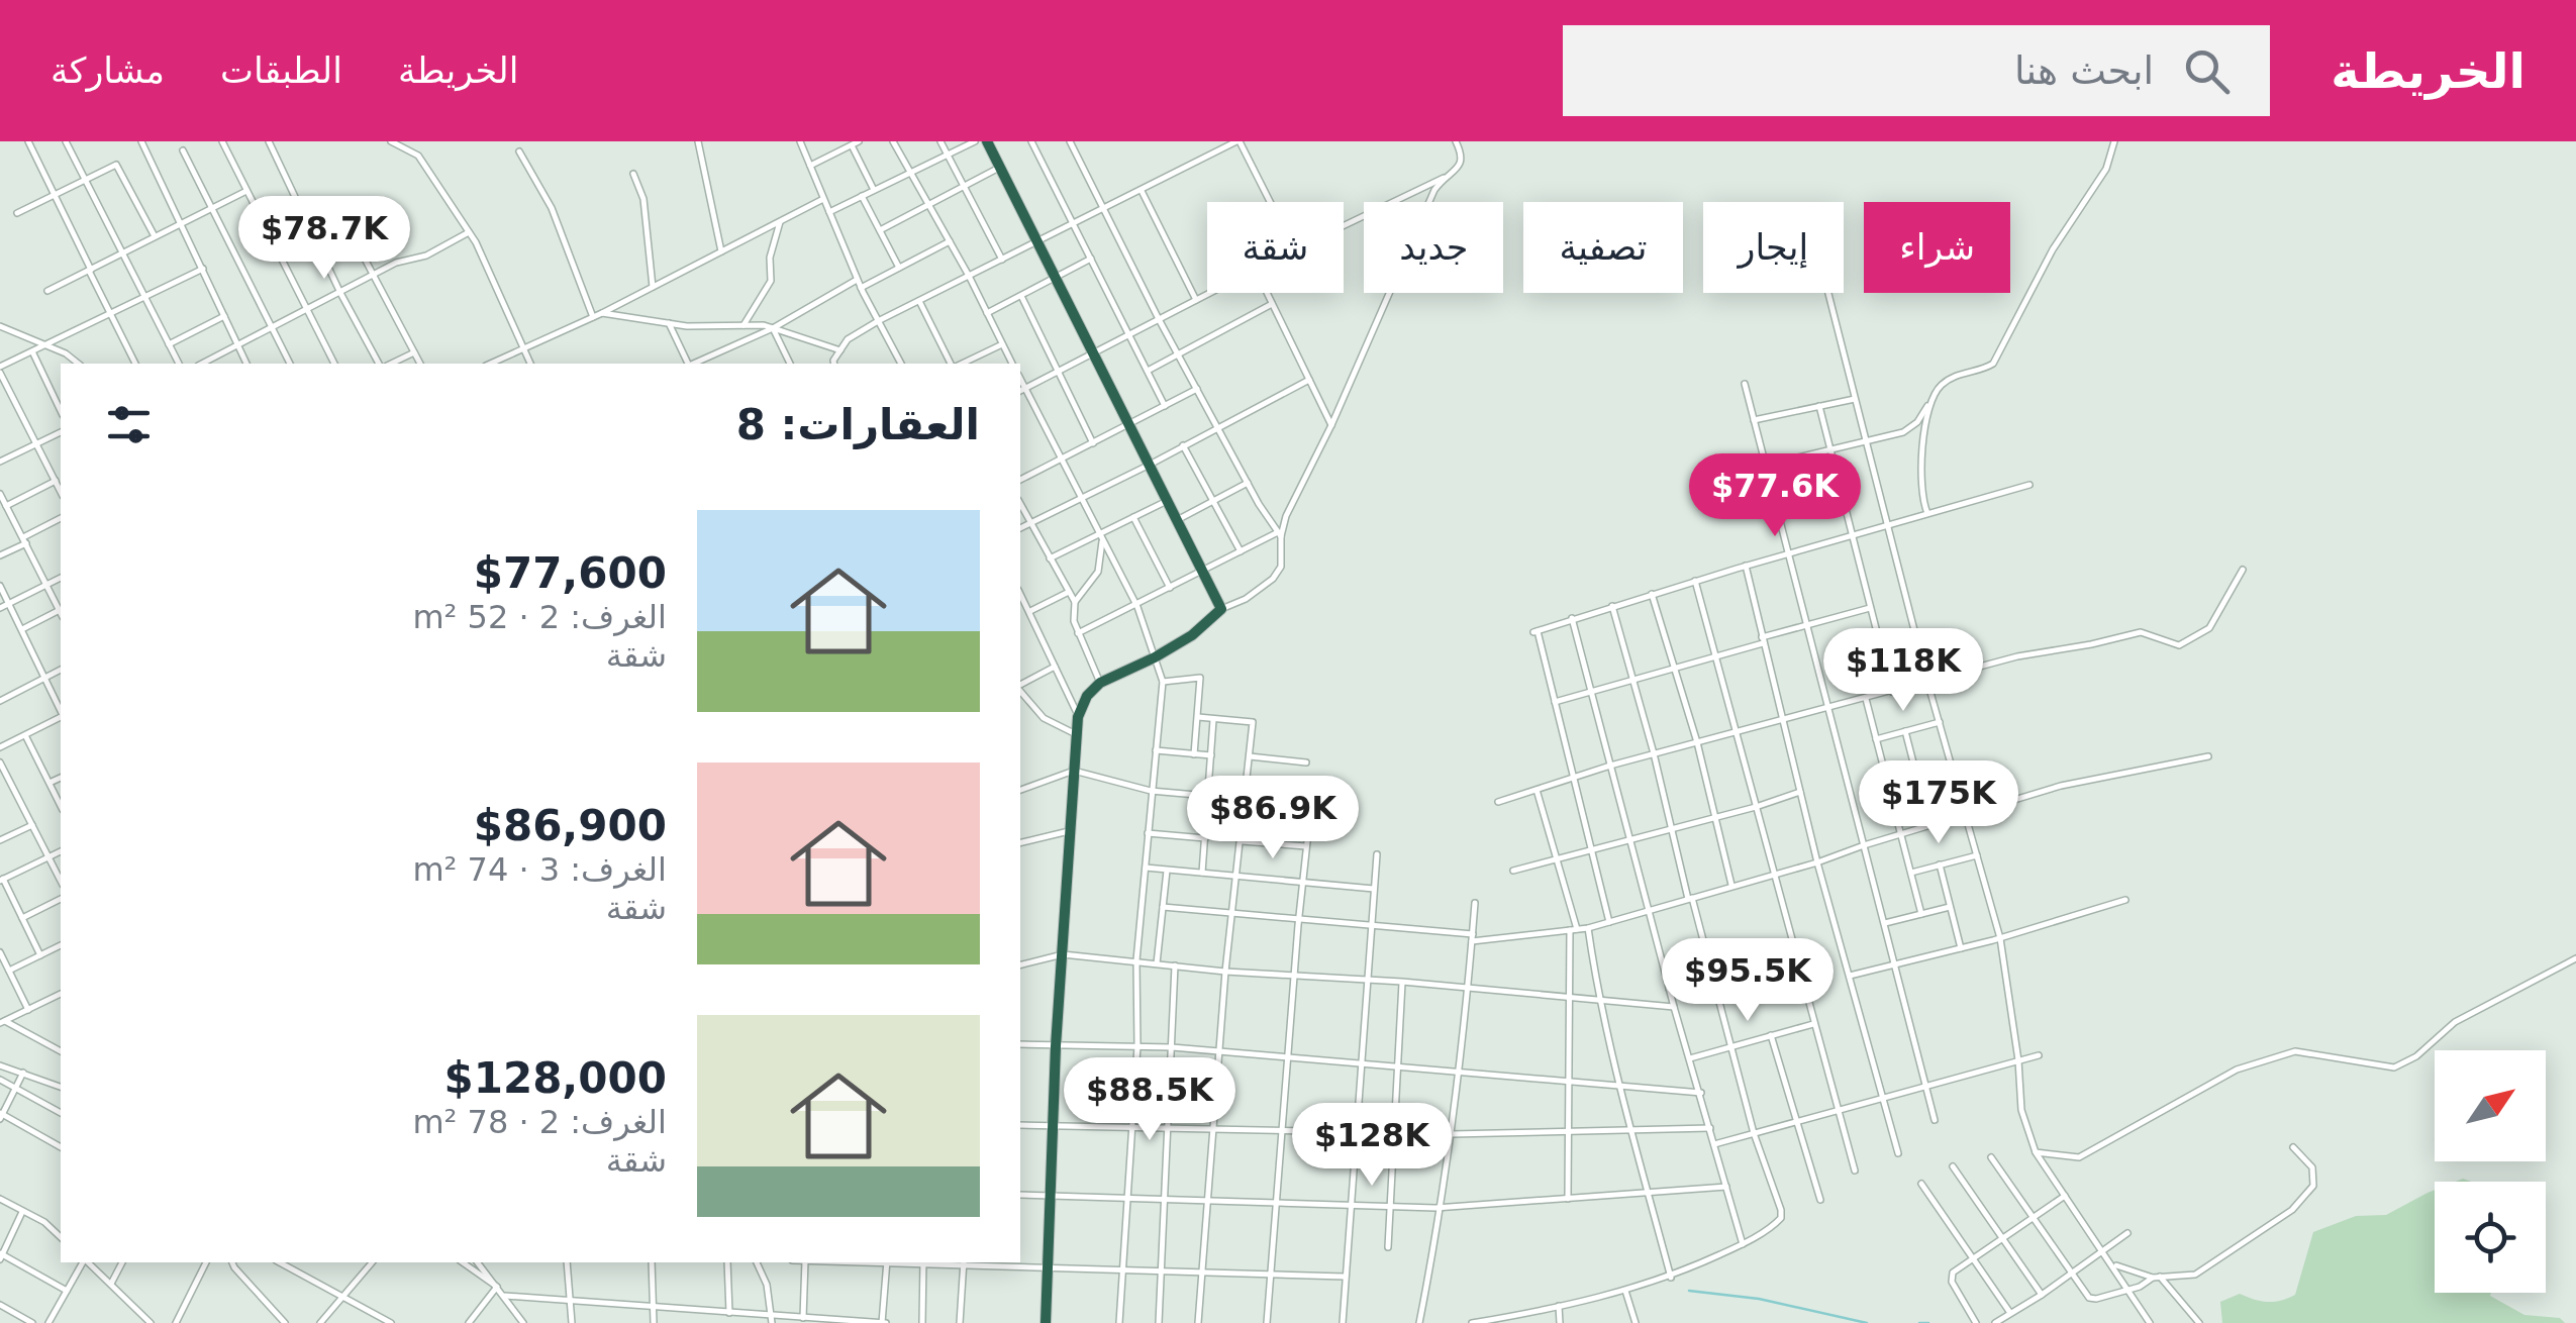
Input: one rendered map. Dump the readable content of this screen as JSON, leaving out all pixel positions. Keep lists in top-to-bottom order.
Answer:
{
  "north": "top right",
  "page": {
    "header": "الخريطة",
    "search": "ابحث هنا",
    "nav": ["الخريطة", "الطبقات", "مشاركة"],
    "price": [
      "$78.7K",
      "$77.6K",
      "$118K",
      "$175K",
      "$86.9K",
      "$95.5K",
      "$88.5K",
      "$128K"
    ],
    "chip": [
      "شراء",
      "إيجار",
      "تصفية",
      "جديد",
      "شقة"
    ],
    "heading": "العقارات: 8",
    "list": [
      {
        "name": "$77,600",
        "note": "الغرف: 2 · 52 m² · شقة"
      },
      {
        "name": "$86,900",
        "note": "الغرف: 3 · 74 m² · شقة"
      },
      {
        "name": "$128,000",
        "note": "الغرف: 2 · 78 m² · شقة"
      }
    ]
  }
}
